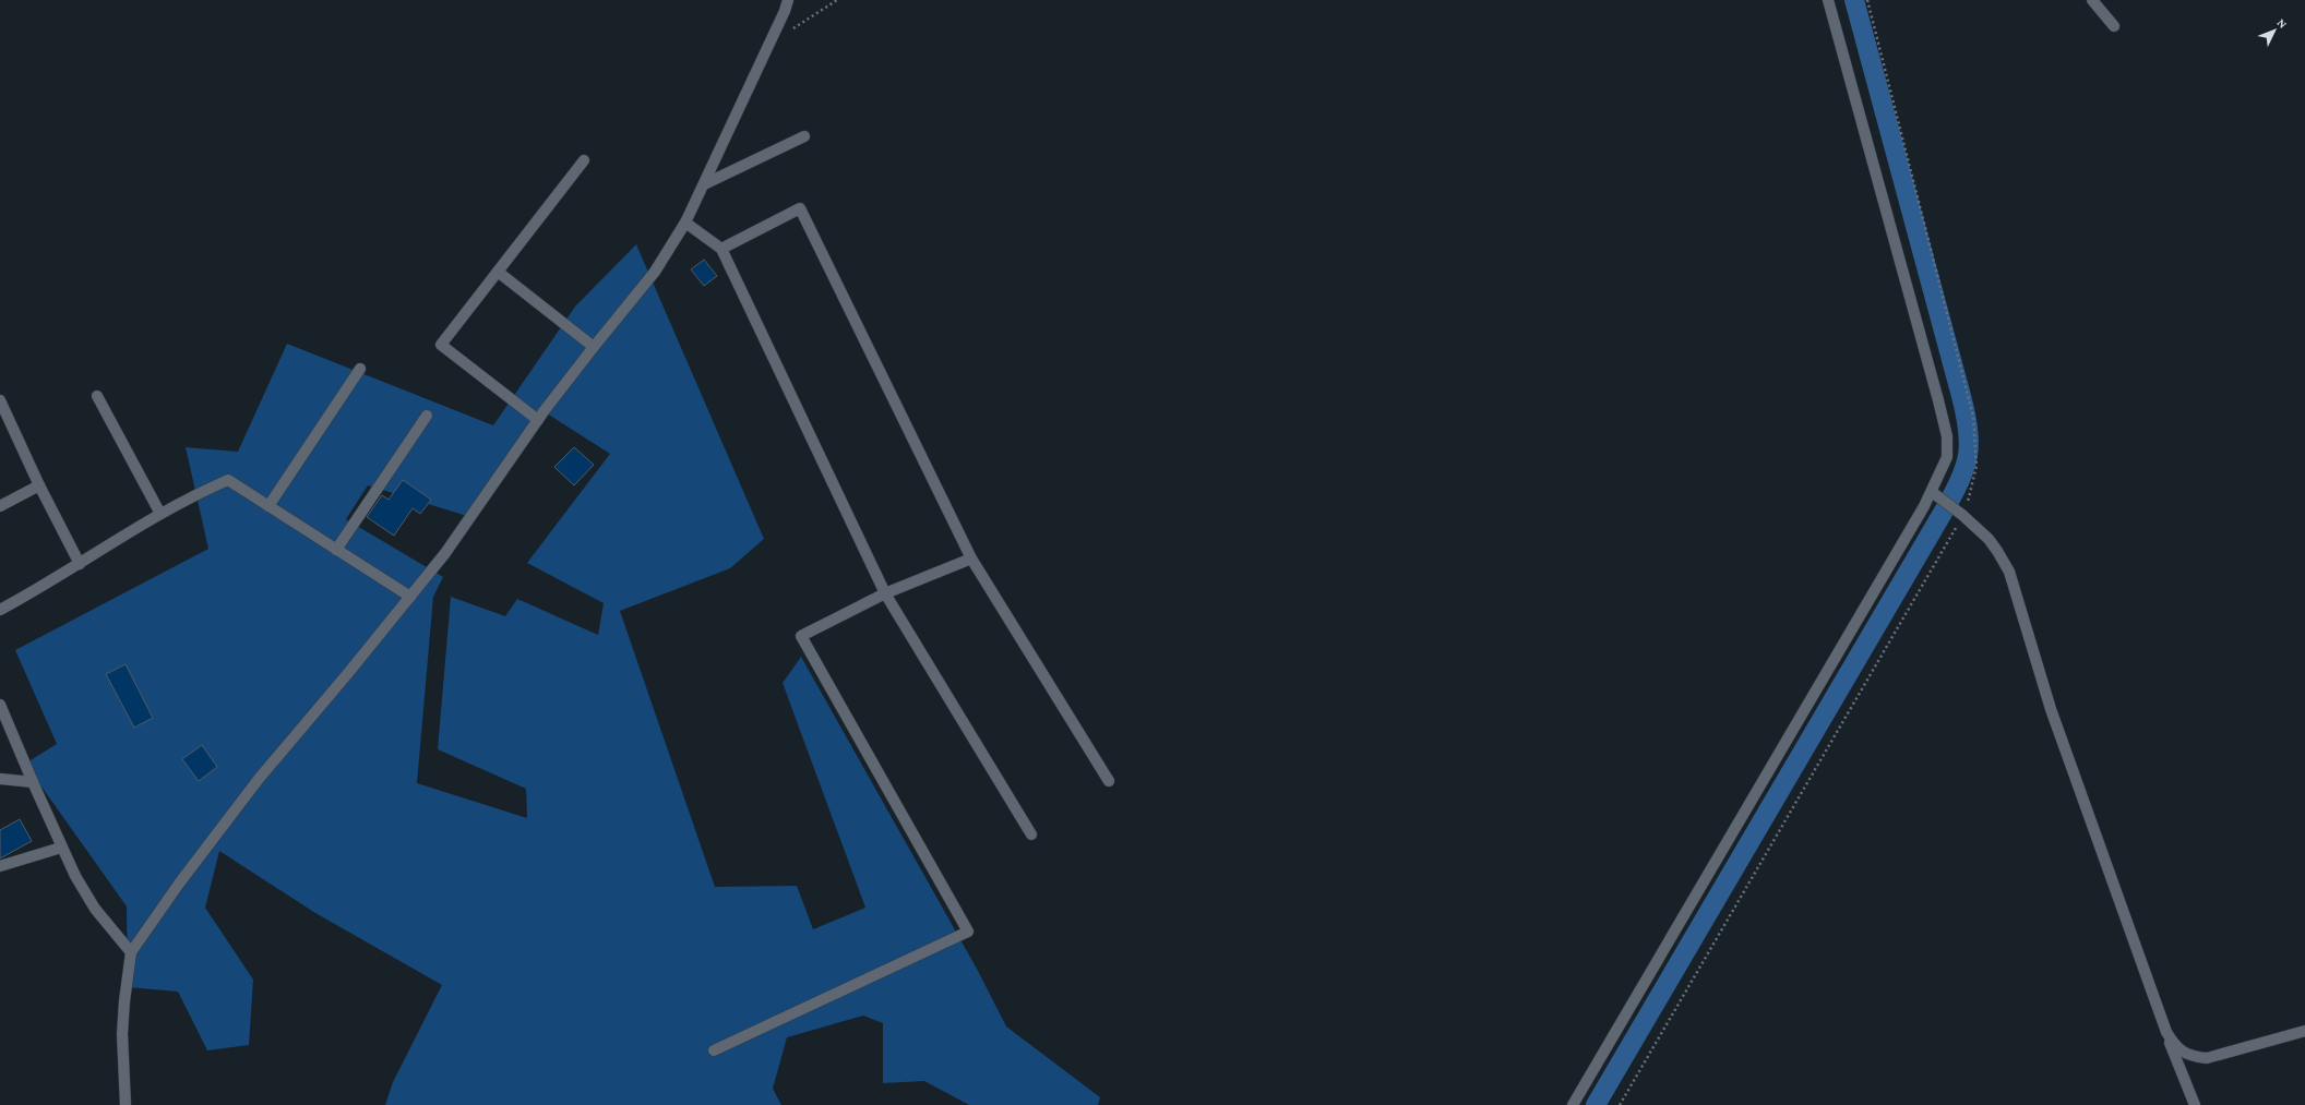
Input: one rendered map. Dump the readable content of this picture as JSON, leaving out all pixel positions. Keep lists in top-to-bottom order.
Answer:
{
  "north": "top right"
}
